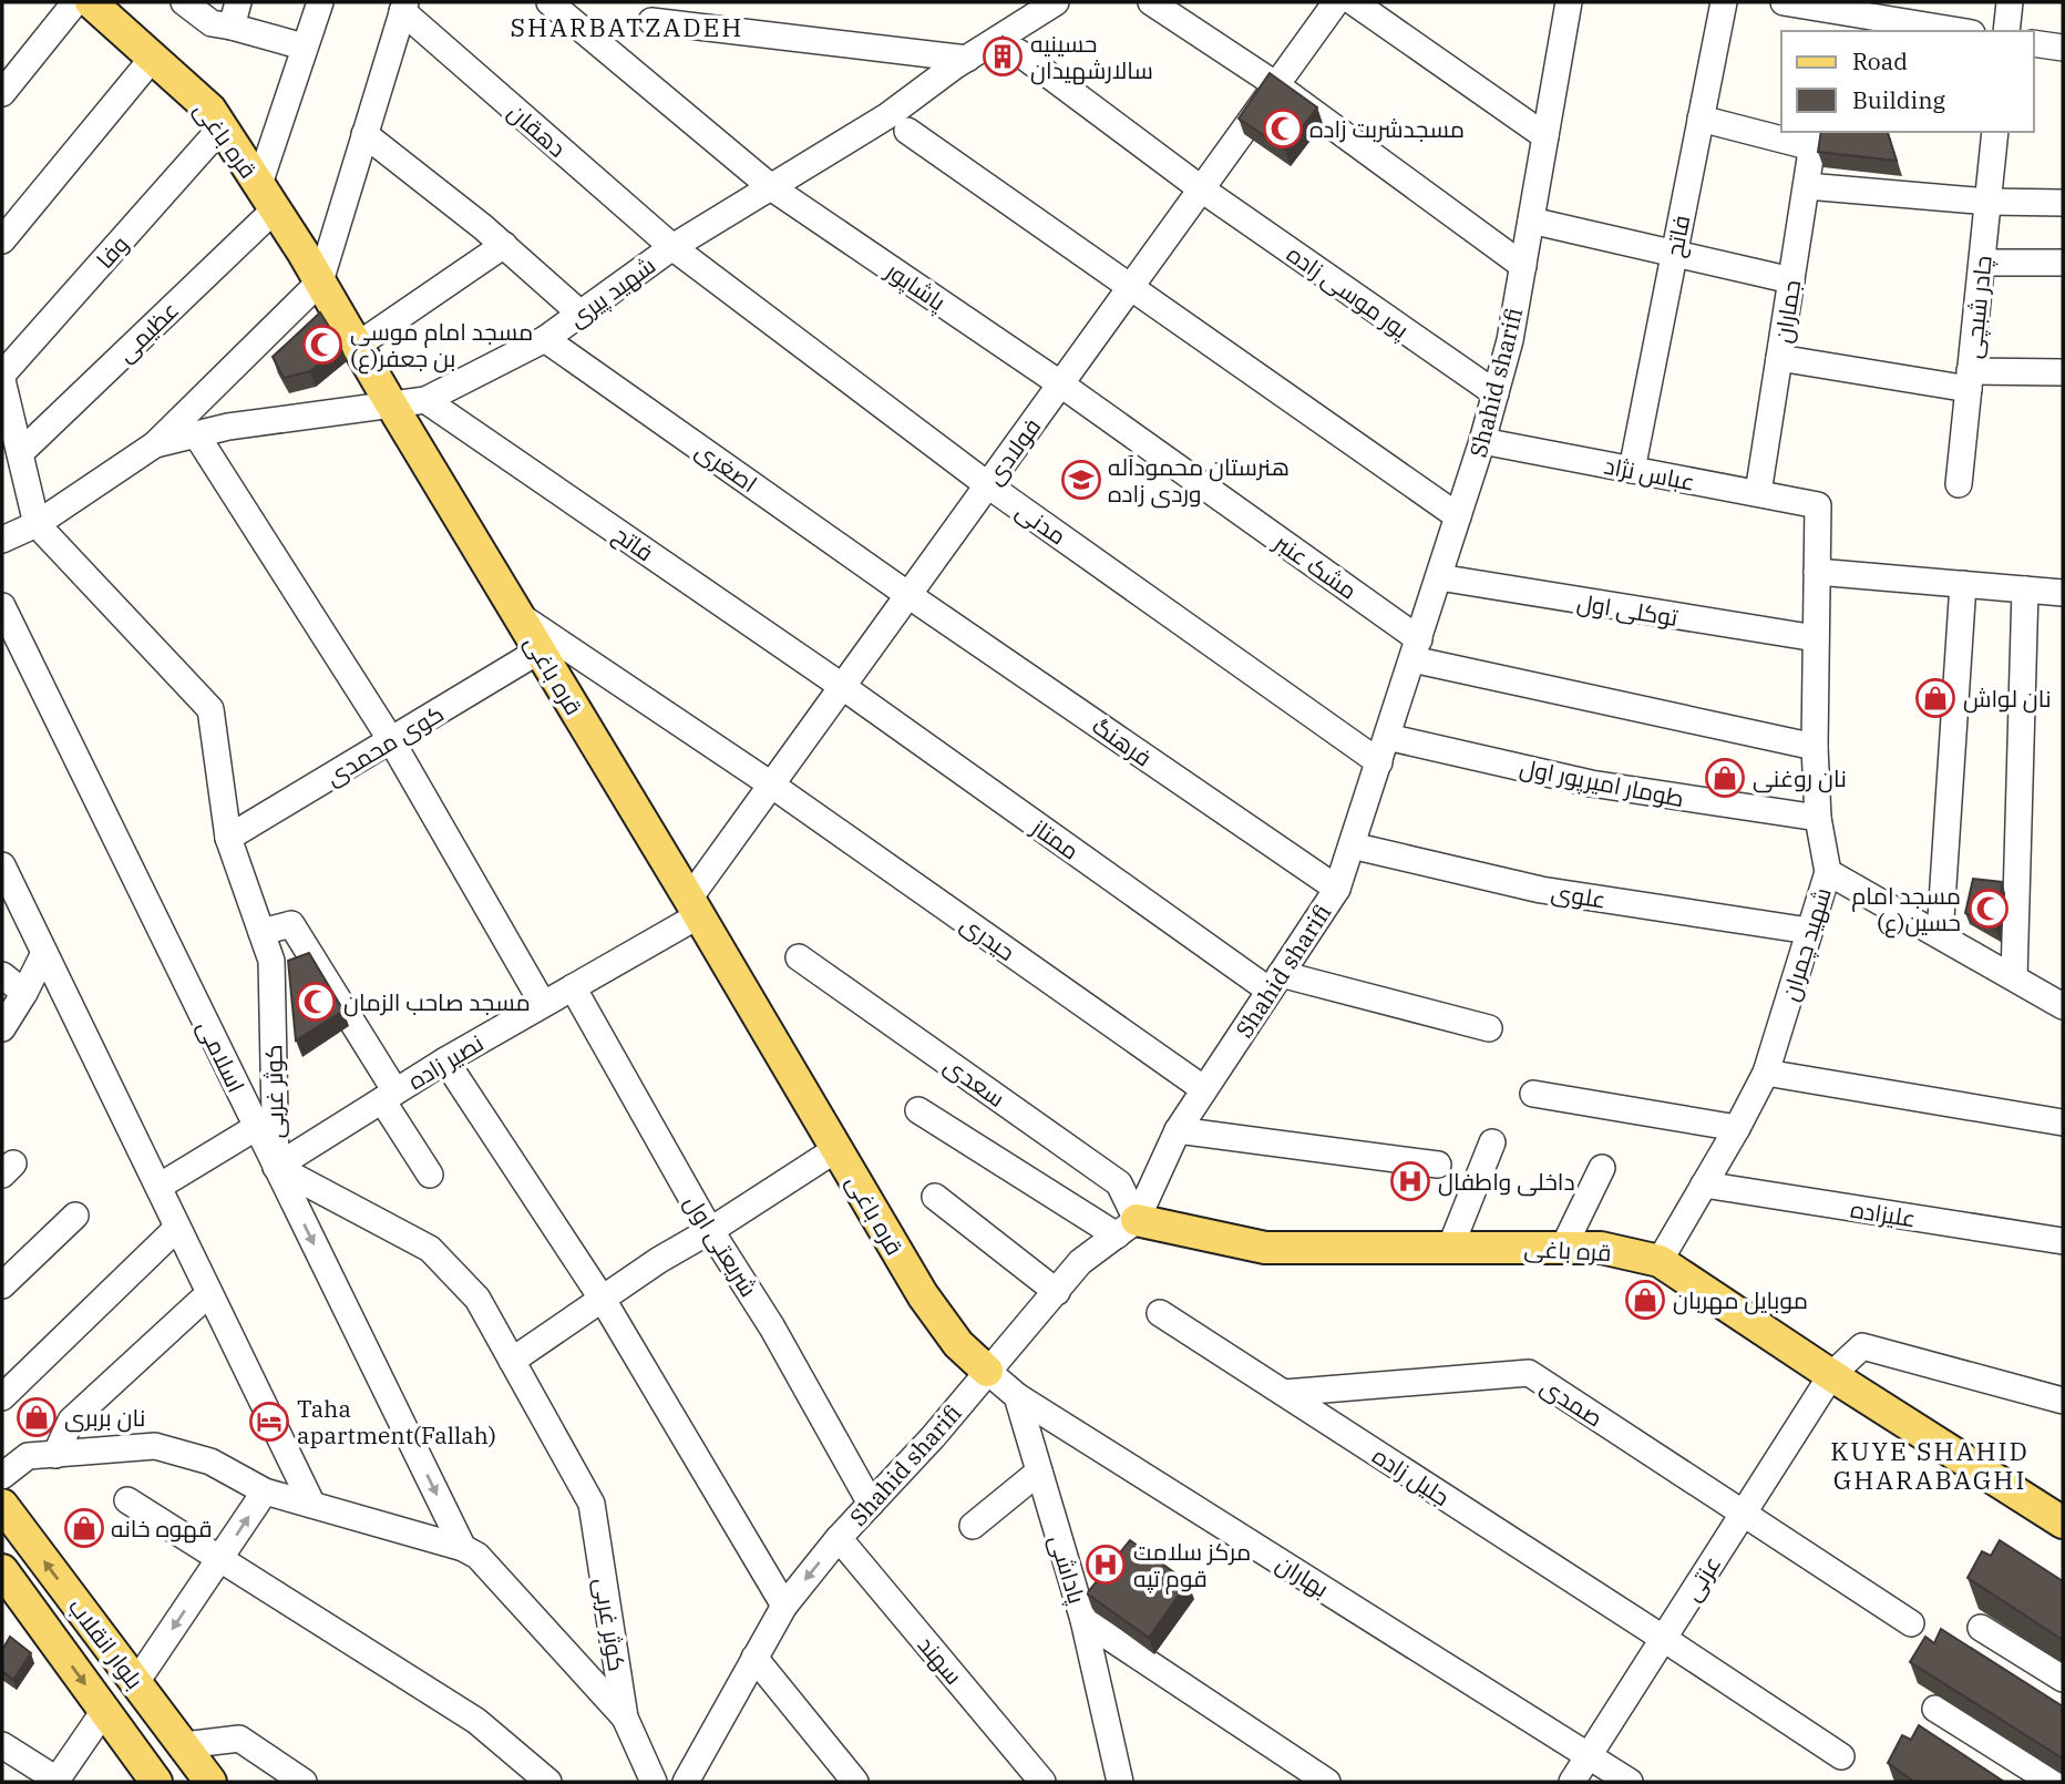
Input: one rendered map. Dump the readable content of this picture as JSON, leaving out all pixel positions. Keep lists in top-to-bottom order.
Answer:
{
  "streets": {
    "main road": ["قره باغی", "بلوار انقلاب"],
    "street": [
      "دهقان",
      "فاتح",
      "وفا",
      "پاشاپور",
      "شهید پیری",
      "پور موسی زاده",
      "چادر شبچی",
      "جماران",
      "عظیمی",
      "Shahid sharifi",
      "فولادی",
      "اصغری",
      "عباس نژاد",
      "مدنی",
      "مشک عنبر",
      "توکلی اول",
      "فرهنگ",
      "کوی محمدی",
      "طومار امیرپور اول",
      "ممتاز",
      "علوی",
      "حیدری",
      "شهید چمران",
      "اسلامی",
      "نصیر زاده",
      "سعدی",
      "کوثر غربی",
      "علیزاده",
      "شریعتی اول",
      "صمدی",
      "جلیل زاده",
      "پاداشی",
      "بهاران",
      "عزتی",
      "سهند"
    ]
  },
  "crossings": [
    ["دهقان", "شهید پیری"],
    ["دهقان", "مدنی"],
    ["قره باغی", "وفا"],
    ["قره باغی", "شهید پیری"],
    ["قره باغی", "عظیمی"],
    ["قره باغی", "Shahid sharifi"],
    ["قره باغی", "فولادی"],
    ["قره باغی", "کوی محمدی"],
    ["قره باغی", "حیدری"],
    ["قره باغی", "شهید چمران"],
    ["قره باغی", "نصیر زاده"],
    ["قره باغی", "سعدی"],
    ["قره باغی", "عزتی"],
    ["فاتح", "شهید پیری"],
    ["فاتح", "فولادی"],
    ["فاتح", "عباس نژاد"],
    ["فاتح", "ممتاز"],
    ["پاشاپور", "شهید پیری"],
    ["پاشاپور", "فولادی"],
    ["پاشاپور", "مشک عنبر"],
    ["شهید پیری", "اصغری"],
    ["شهید پیری", "مدنی"],
    ["شهید پیری", "کوثر غربی"],
    ["پور موسی زاده", "Shahid sharifi"],
    ["پور موسی زاده", "فولادی"],
    ["جماران", "عباس نژاد"],
    ["Shahid sharifi", "عباس نژاد"],
    ["Shahid sharifi", "مدنی"],
    ["Shahid sharifi", "مشک عنبر"],
    ["Shahid sharifi", "توکلی اول"],
    ["Shahid sharifi", "فرهنگ"],
    ["Shahid sharifi", "طومار امیرپور اول"],
    ["Shahid sharifi", "ممتاز"],
    ["Shahid sharifi", "علوی"],
    ["Shahid sharifi", "حیدری"],
    ["Shahid sharifi", "سعدی"],
    ["Shahid sharifi", "شریعتی اول"],
    ["Shahid sharifi", "سهند"],
    ["فولادی", "اصغری"],
    ["فولادی", "مدنی"],
    ["فولادی", "مشک عنبر"],
    ["فولادی", "فرهنگ"],
    ["فولادی", "ممتاز"],
    ["فولادی", "حیدری"],
    ["فولادی", "نصیر زاده"],
    ["اصغری", "فرهنگ"],
    ["عباس نژاد", "شهید چمران"],
    ["توکلی اول", "شهید چمران"],
    ["کوی محمدی", "کوثر غربی"],
    ["طومار امیرپور اول", "شهید چمران"],
    ["علوی", "شهید چمران"],
    ["شهید چمران", "علیزاده"],
    ["اسلامی", "نصیر زاده"],
    ["اسلامی", "کوثر غربی"],
    ["نصیر زاده", "کوثر غربی"],
    ["نصیر زاده", "شریعتی اول"],
    ["صمدی", "جلیل زاده"],
    ["صمدی", "عزتی"],
    ["جلیل زاده", "عزتی"],
    ["پاداشی", "بهاران"],
    ["بهاران", "عزتی"]
  ],
  "districts": ["SHARBATZADEH", "KUYE SHAHID GHARABAGHI"],
  "places": {
    "building": ["حسینیه سالارشهیدان"],
    "mosque": [
      "مسجدشربت زاده",
      "مسجد امام موسی بن جعفر(ع)",
      "مسجد امام حسین(ع)",
      "مسجد صاحب الزمان"
    ],
    "school or university": ["هنرستان محمودآله وردی زاده"],
    "shop": [
      "نان لواش",
      "نان روغنی",
      "موبایل مهربان",
      "نان بربری",
      "قهوه خانه"
    ],
    "hospital": ["داخلی واطفال", "مرکز سلامت قوم تپه"],
    "hotel": ["Taha apartment(Fallah)"]
  },
  "legend": ["Road", "Building"]
}
